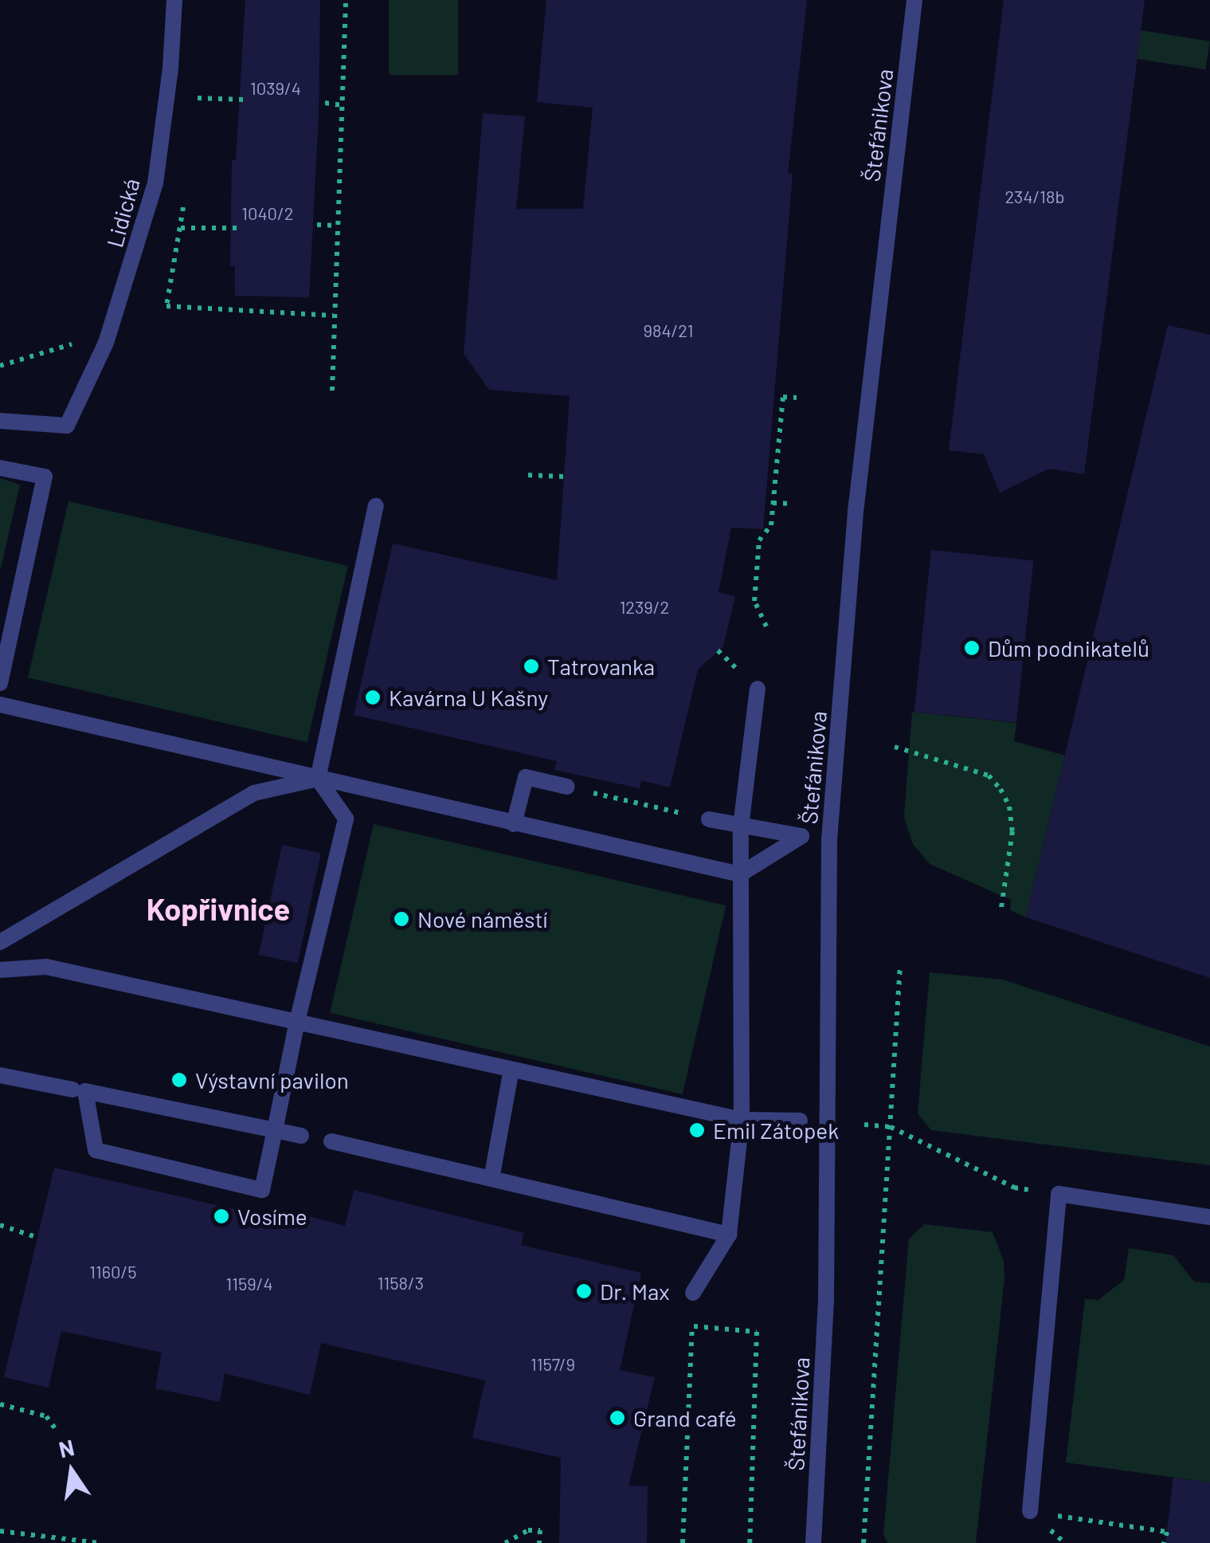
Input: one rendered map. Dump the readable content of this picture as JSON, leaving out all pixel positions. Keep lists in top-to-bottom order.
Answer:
{
  "streets": {
    "street": ["Štefánikova", "Lidická"]
  },
  "districts": ["Kopřivnice"],
  "places": [
    "Dům podnikatelů",
    "Tatrovanka",
    "Kavárna U Kašny",
    "Nové náměstí",
    "Výstavní pavilon",
    "Emil Zátopek",
    "Vosíme",
    "Dr. Max",
    "Grand café"
  ],
  "house_numbers": [
    "1039/4",
    "234/18b",
    "1040/2",
    "984/21",
    "1239/2",
    "1160/5",
    "1158/3",
    "1159/4",
    "1157/9"
  ],
  "north": "top"
}
